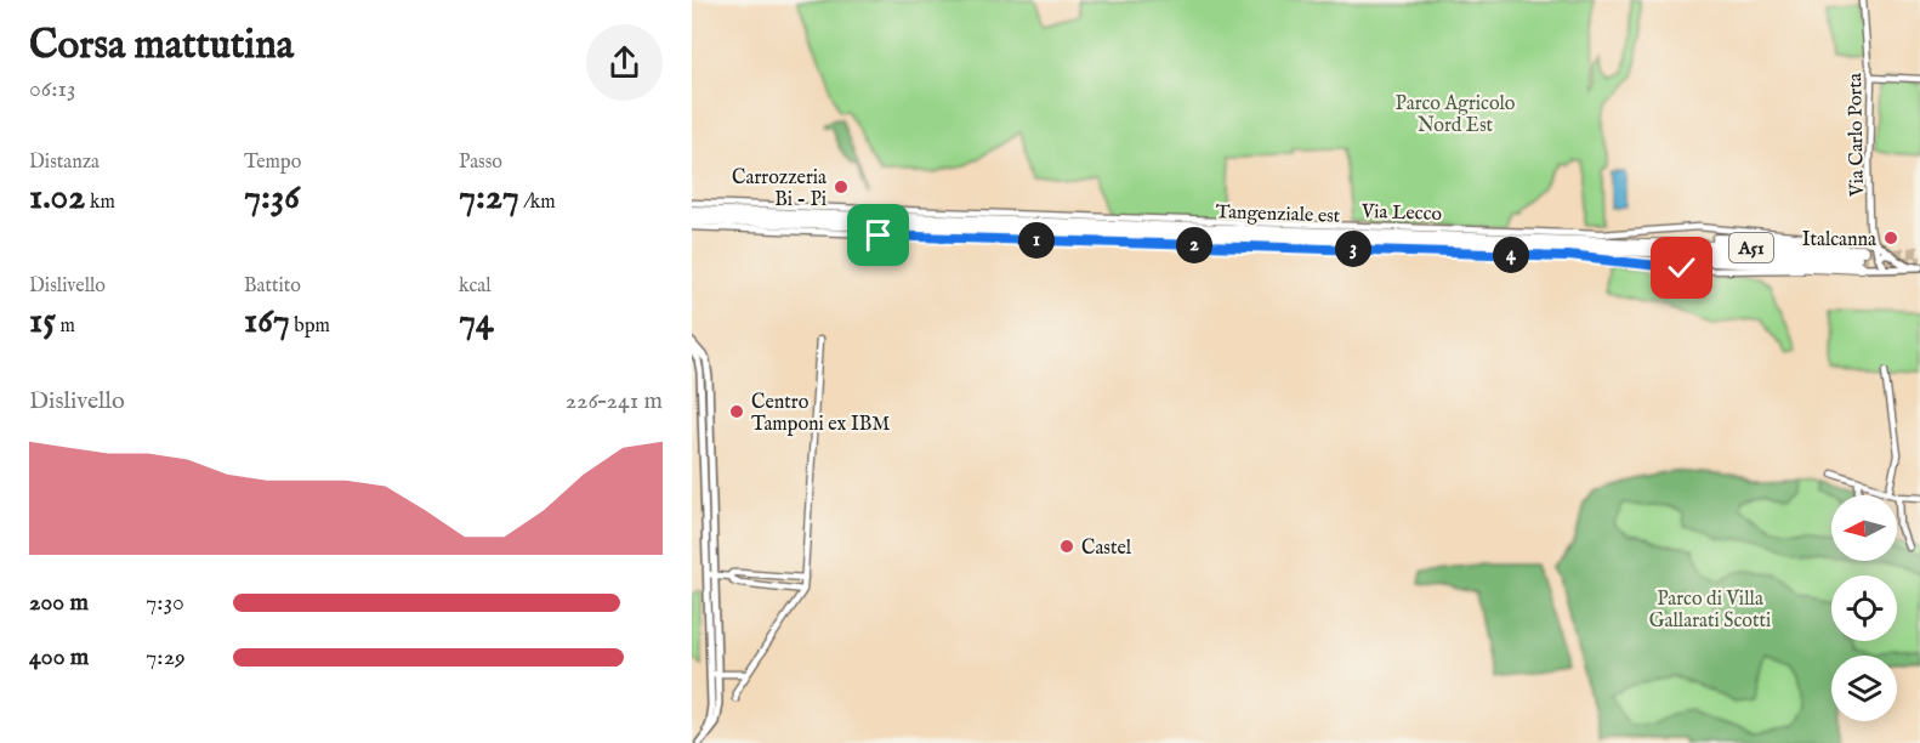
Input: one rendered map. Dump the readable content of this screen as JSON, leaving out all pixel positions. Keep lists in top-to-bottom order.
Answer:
{
  "streets": {
    "highway": ["Tangenziale est", "A51"],
    "street": ["Via Carlo Porta", "Via Lecco"]
  },
  "crossings": [
    ["Via Carlo Porta", "Via Lecco"],
    ["Via Lecco", "Tangenziale est"]
  ],
  "parks": ["Parco Agricolo Nord Est", "Parco di Villa Gallarati Scotti"],
  "places": [
    "Carrozzeria Bi - Pi",
    "Italcanna",
    "Centro Tamponi ex IBM",
    "Castel"
  ],
  "north": "left",
  "page": {
    "heading": ["Corsa mattutina", "06:13"],
    "stats": [
      ["Distanza", "1.02 km"],
      ["Tempo", "7:36"],
      ["Passo", "7:27 /km"],
      ["Dislivello", "15 m"],
      ["Battito", "167 bpm"],
      ["kcal", "74"]
    ],
    "pins": [
      "1",
      "2",
      "3",
      "4"
    ],
    "chart": ["Dislivello", "226–241 m"],
    "list": [
      {
        "name": "200 m",
        "note": "7:30"
      },
      {
        "name": "400 m",
        "note": "7:29"
      }
    ]
  }
}
